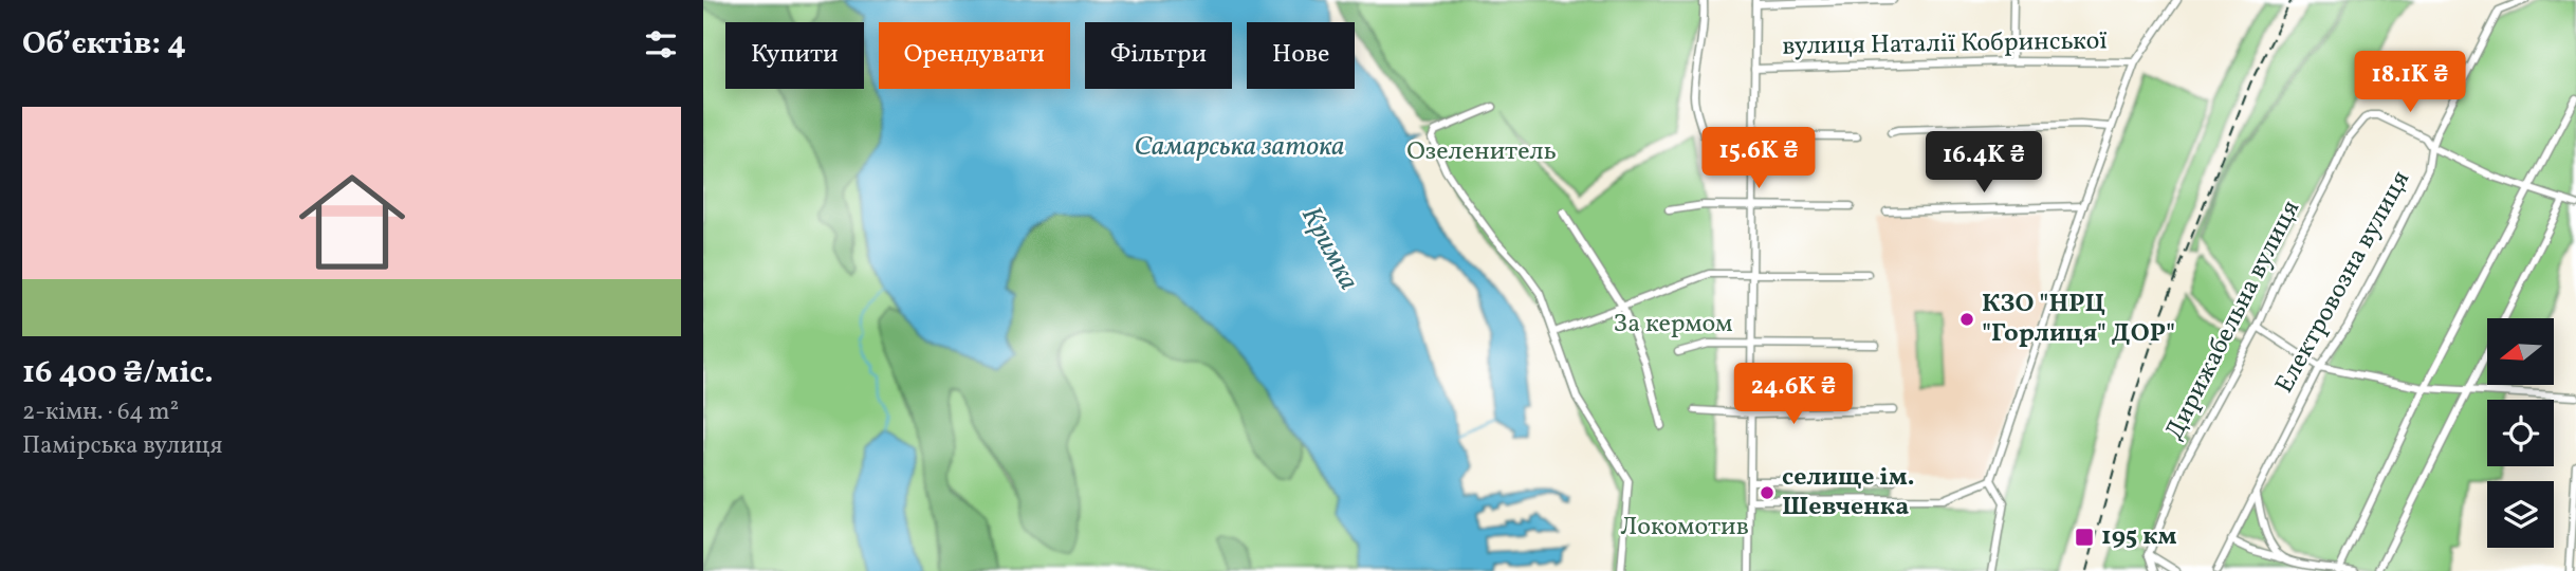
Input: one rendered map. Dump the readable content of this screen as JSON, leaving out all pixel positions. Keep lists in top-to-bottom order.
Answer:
{
  "streets": {
    "street": ["вулиця Наталії Кобринської", "Електровозна вулиця", "Дирижабельна вулиця"]
  },
  "crossings": [
    ["Електровозна вулиця", "Дирижабельна вулиця"]
  ],
  "water": ["Самарська затока", "Кримка"],
  "parks": ["Озеленитель", "За кермом", "Локомотив"],
  "places": {
    "other": ["КЗО \"НРЦ \"Горлиця\" ДОР\"", "селище ім. Шевченка"],
    "transit": ["195 км"]
  },
  "north": "left",
  "page": {
    "heading": "Об’єктів: 4",
    "chip": [
      "Купити",
      "Орендувати",
      "Фільтри",
      "Нове"
    ],
    "price": [
      "18.1K ₴",
      "15.6K ₴",
      "16.4K ₴",
      "24.6K ₴"
    ],
    "list": [
      {
        "name": "16 400 ₴/міс.",
        "note": "2-кімн. · 64 m² · Памірська вулиця"
      }
    ]
  }
}
